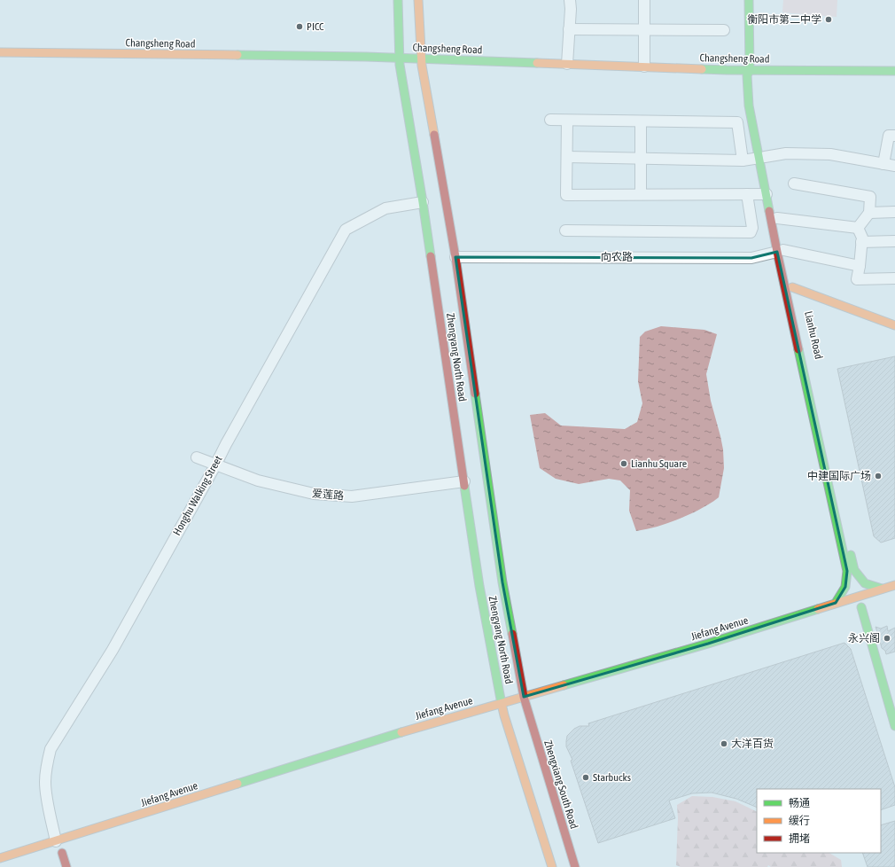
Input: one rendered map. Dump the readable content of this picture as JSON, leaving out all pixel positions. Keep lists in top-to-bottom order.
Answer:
{
  "streets": {
    "main road": [
      "Changsheng Road",
      "Lianhu Road",
      "Zhengyang North Road",
      "Jiefang Avenue",
      "Zhengxiang South Road"
    ],
    "street": ["向农路", "爱莲路", "Honghu Walking Street"]
  },
  "crossings": [
    ["Changsheng Road", "Lianhu Road"],
    ["Changsheng Road", "Zhengyang North Road"],
    ["向农路", "Lianhu Road"],
    ["向农路", "Zhengyang North Road"],
    ["Lianhu Road", "Jiefang Avenue"],
    ["Zhengyang North Road", "爱莲路"],
    ["Zhengyang North Road", "Honghu Walking Street"],
    ["Zhengyang North Road", "Jiefang Avenue"],
    ["Zhengyang North Road", "Zhengxiang South Road"],
    ["爱莲路", "Honghu Walking Street"],
    ["Honghu Walking Street", "Jiefang Avenue"]
  ],
  "places": [
    "衡阳市第二中学",
    "PICC",
    "Lianhu Square",
    "中建国际广场",
    "永兴阁",
    "大洋百货",
    "Starbucks"
  ],
  "legend": ["畅通", "缓行", "拥堵"]
}
